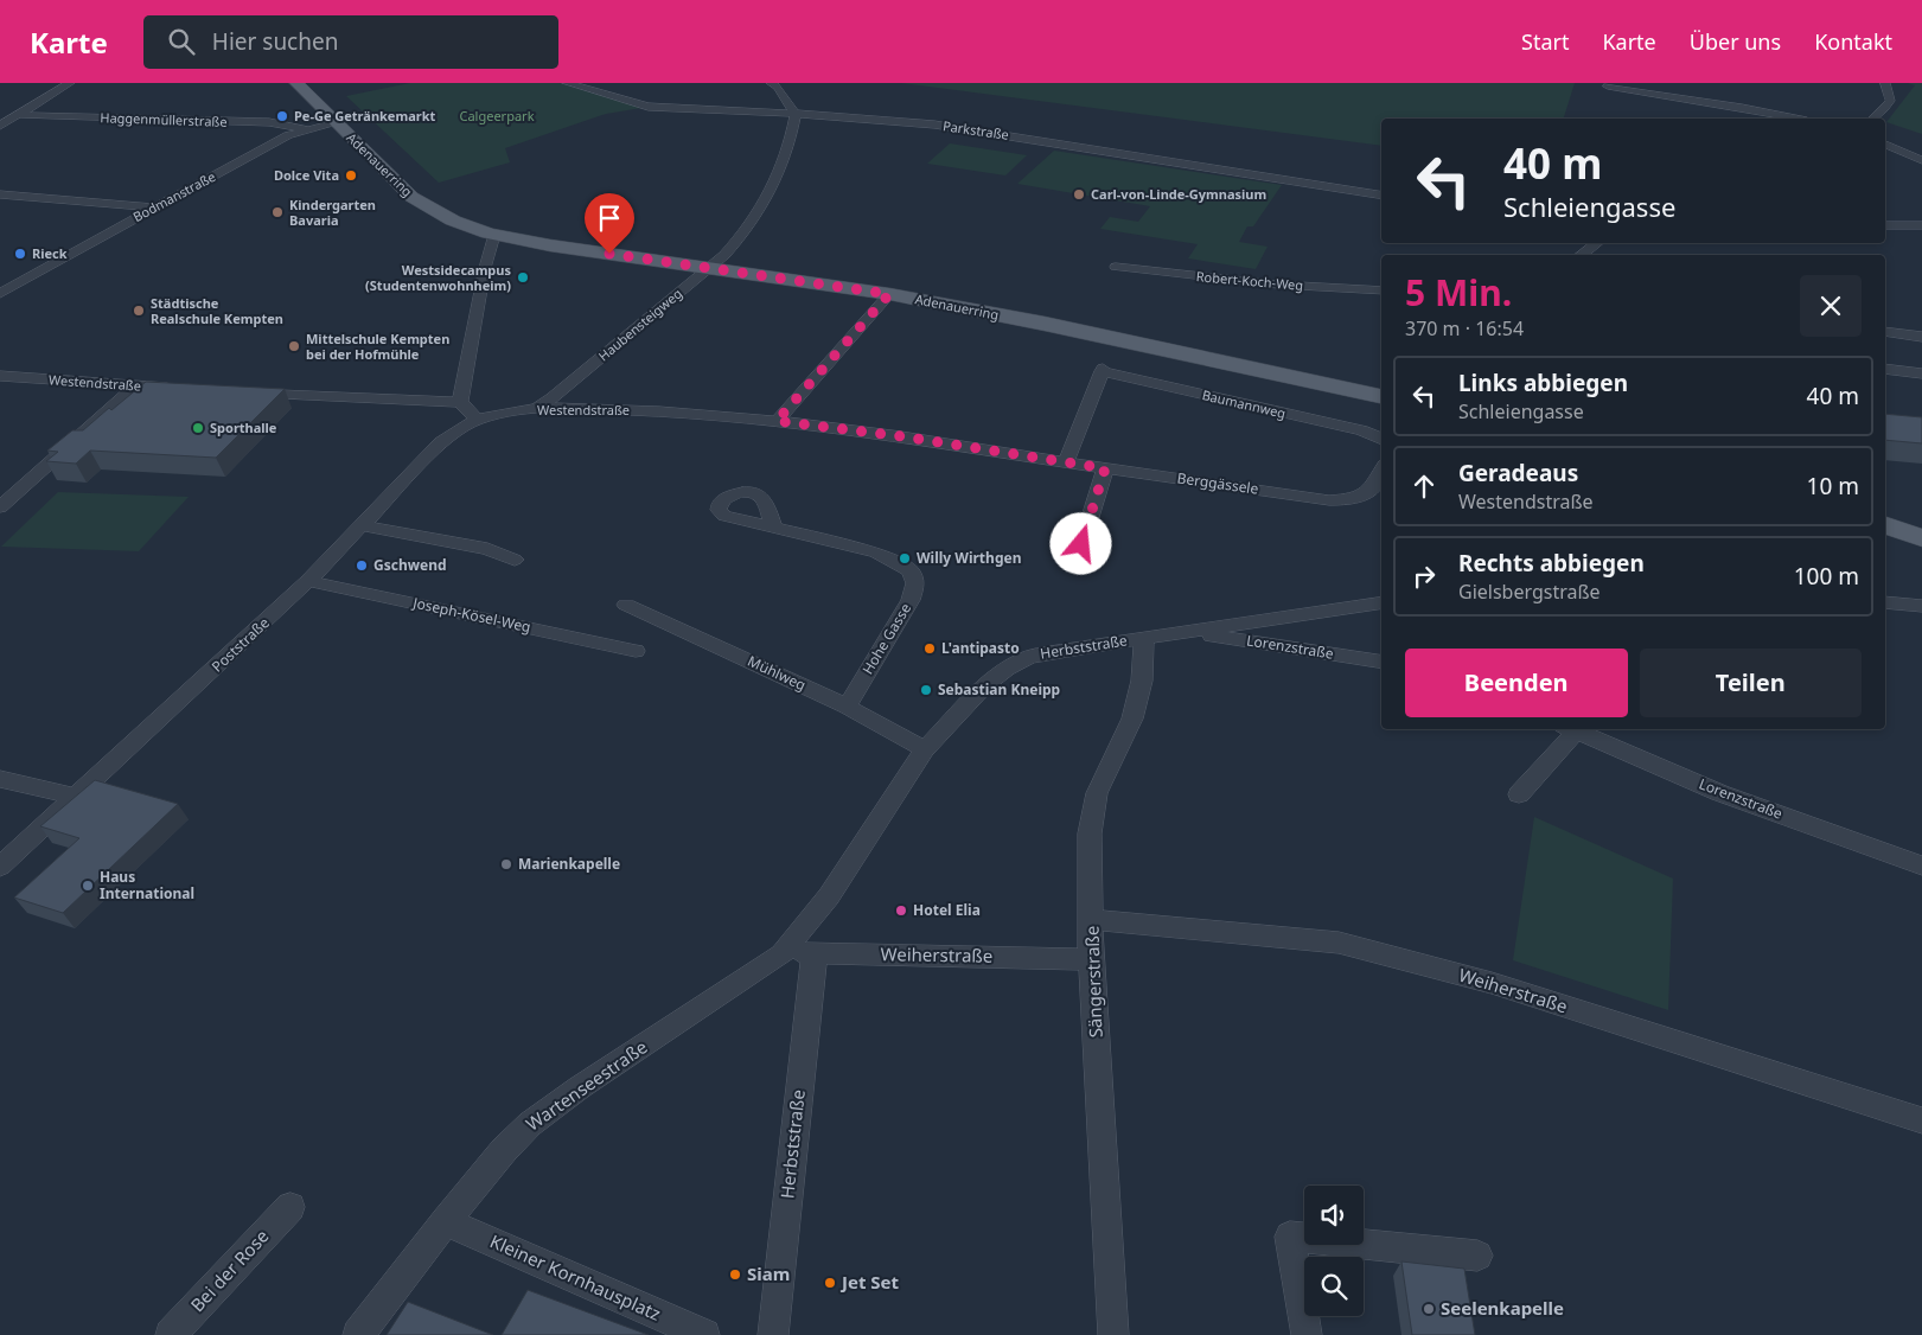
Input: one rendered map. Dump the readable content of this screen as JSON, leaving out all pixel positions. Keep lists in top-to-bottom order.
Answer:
{
  "streets": {
    "main road": ["Adenauerring"],
    "street": [
      "Haggenmüllerstraße",
      "Parkstraße",
      "Bodmanstraße",
      "Robert-Koch-Weg",
      "Haubensteigweg",
      "Westendstraße",
      "Baumannweg",
      "Berggässele",
      "Joseph-Kösel-Weg",
      "Hohe Gasse",
      "Poststraße",
      "Herbststraße",
      "Lorenzstraße",
      "Mühlweg",
      "Weiherstraße",
      "Sängerstraße",
      "Wartenseestraße",
      "Bei der Rose",
      "Kleiner Kornhausplatz"
    ]
  },
  "crossings": [
    ["Haggenmüllerstraße", "Bodmanstraße"],
    ["Parkstraße", "Haubensteigweg"],
    ["Adenauerring", "Bodmanstraße"],
    ["Adenauerring", "Haubensteigweg"],
    ["Haubensteigweg", "Westendstraße"],
    ["Westendstraße", "Baumannweg"],
    ["Westendstraße", "Berggässele"],
    ["Westendstraße", "Poststraße"],
    ["Baumannweg", "Berggässele"],
    ["Joseph-Kösel-Weg", "Poststraße"],
    ["Hohe Gasse", "Mühlweg"],
    ["Herbststraße", "Lorenzstraße"],
    ["Herbststraße", "Mühlweg"],
    ["Herbststraße", "Weiherstraße"],
    ["Herbststraße", "Sängerstraße"],
    ["Herbststraße", "Wartenseestraße"],
    ["Weiherstraße", "Sängerstraße"],
    ["Weiherstraße", "Wartenseestraße"],
    ["Wartenseestraße", "Kleiner Kornhausplatz"]
  ],
  "parks": ["Calgeerpark"],
  "places": [
    "Pe-Ge Getränkemarkt",
    "Dolce Vita",
    "Carl-von-Linde-Gymnasium",
    "Kindergarten Bavaria",
    "Rieck",
    "Westsidecampus (Studentenwohnheim)",
    "Städtische Realschule Kempten",
    "Mittelschule Kempten bei der Hofmühle",
    "Sporthalle",
    "Willy Wirthgen",
    "Gschwend",
    "L'antipasto",
    "Sebastian Kneipp",
    "Marienkapelle",
    "Haus International",
    "Hotel Elia",
    "Siam",
    "Jet Set",
    "Seelenkapelle"
  ],
  "page": {
    "header": "Karte",
    "search": "Hier suchen",
    "nav": [
      "Start",
      "Karte",
      "Über uns",
      "Kontakt"
    ],
    "turn": ["40 m", "Schleiengasse"],
    "heading": ["5 Min.", "370 m · 16:54"],
    "list": [
      {
        "name": "Links abbiegen",
        "note": "Schleiengasse",
        "value": "40 m"
      },
      {
        "name": "Geradeaus",
        "note": "Westendstraße",
        "value": "10 m"
      },
      {
        "name": "Rechts abbiegen",
        "note": "Gielsbergstraße",
        "value": "100 m"
      }
    ],
    "buttons": ["Beenden", "Teilen"]
  }
}
